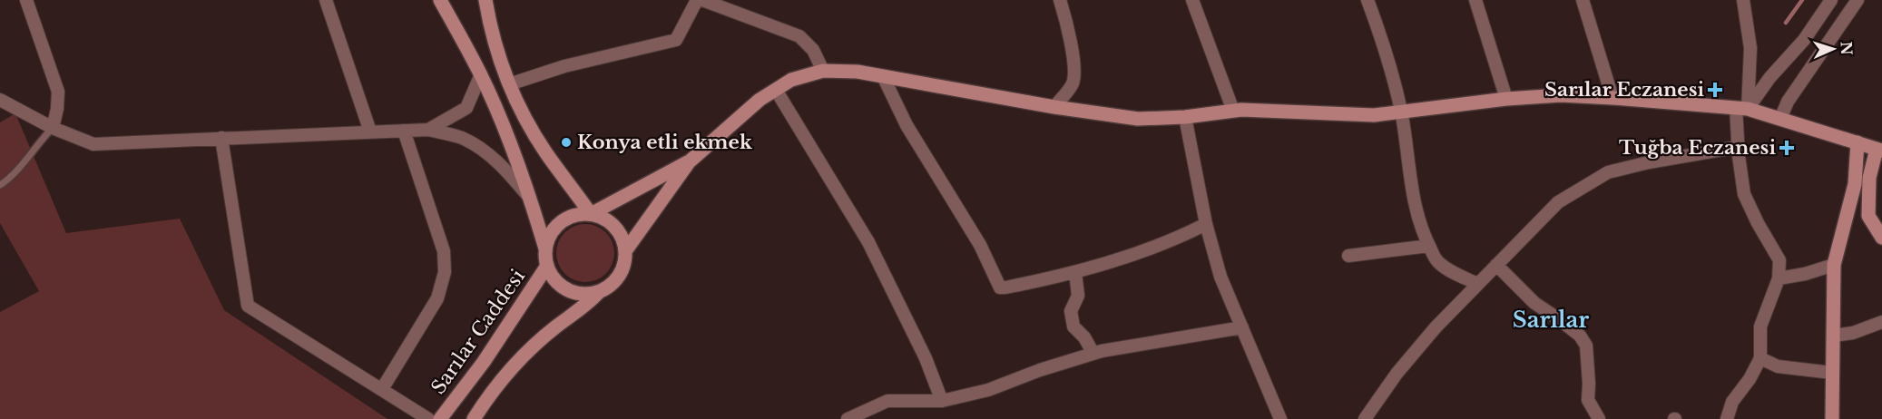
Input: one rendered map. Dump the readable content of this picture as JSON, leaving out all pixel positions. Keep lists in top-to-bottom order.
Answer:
{
  "streets": {
    "street": ["Sarılar Caddesi"]
  },
  "districts": ["Sarılar"],
  "places": {
    "health": ["Sarılar Eczanesi", "Tuğba Eczanesi"],
    "other": ["Konya etli ekmek"]
  },
  "north": "right"
}
